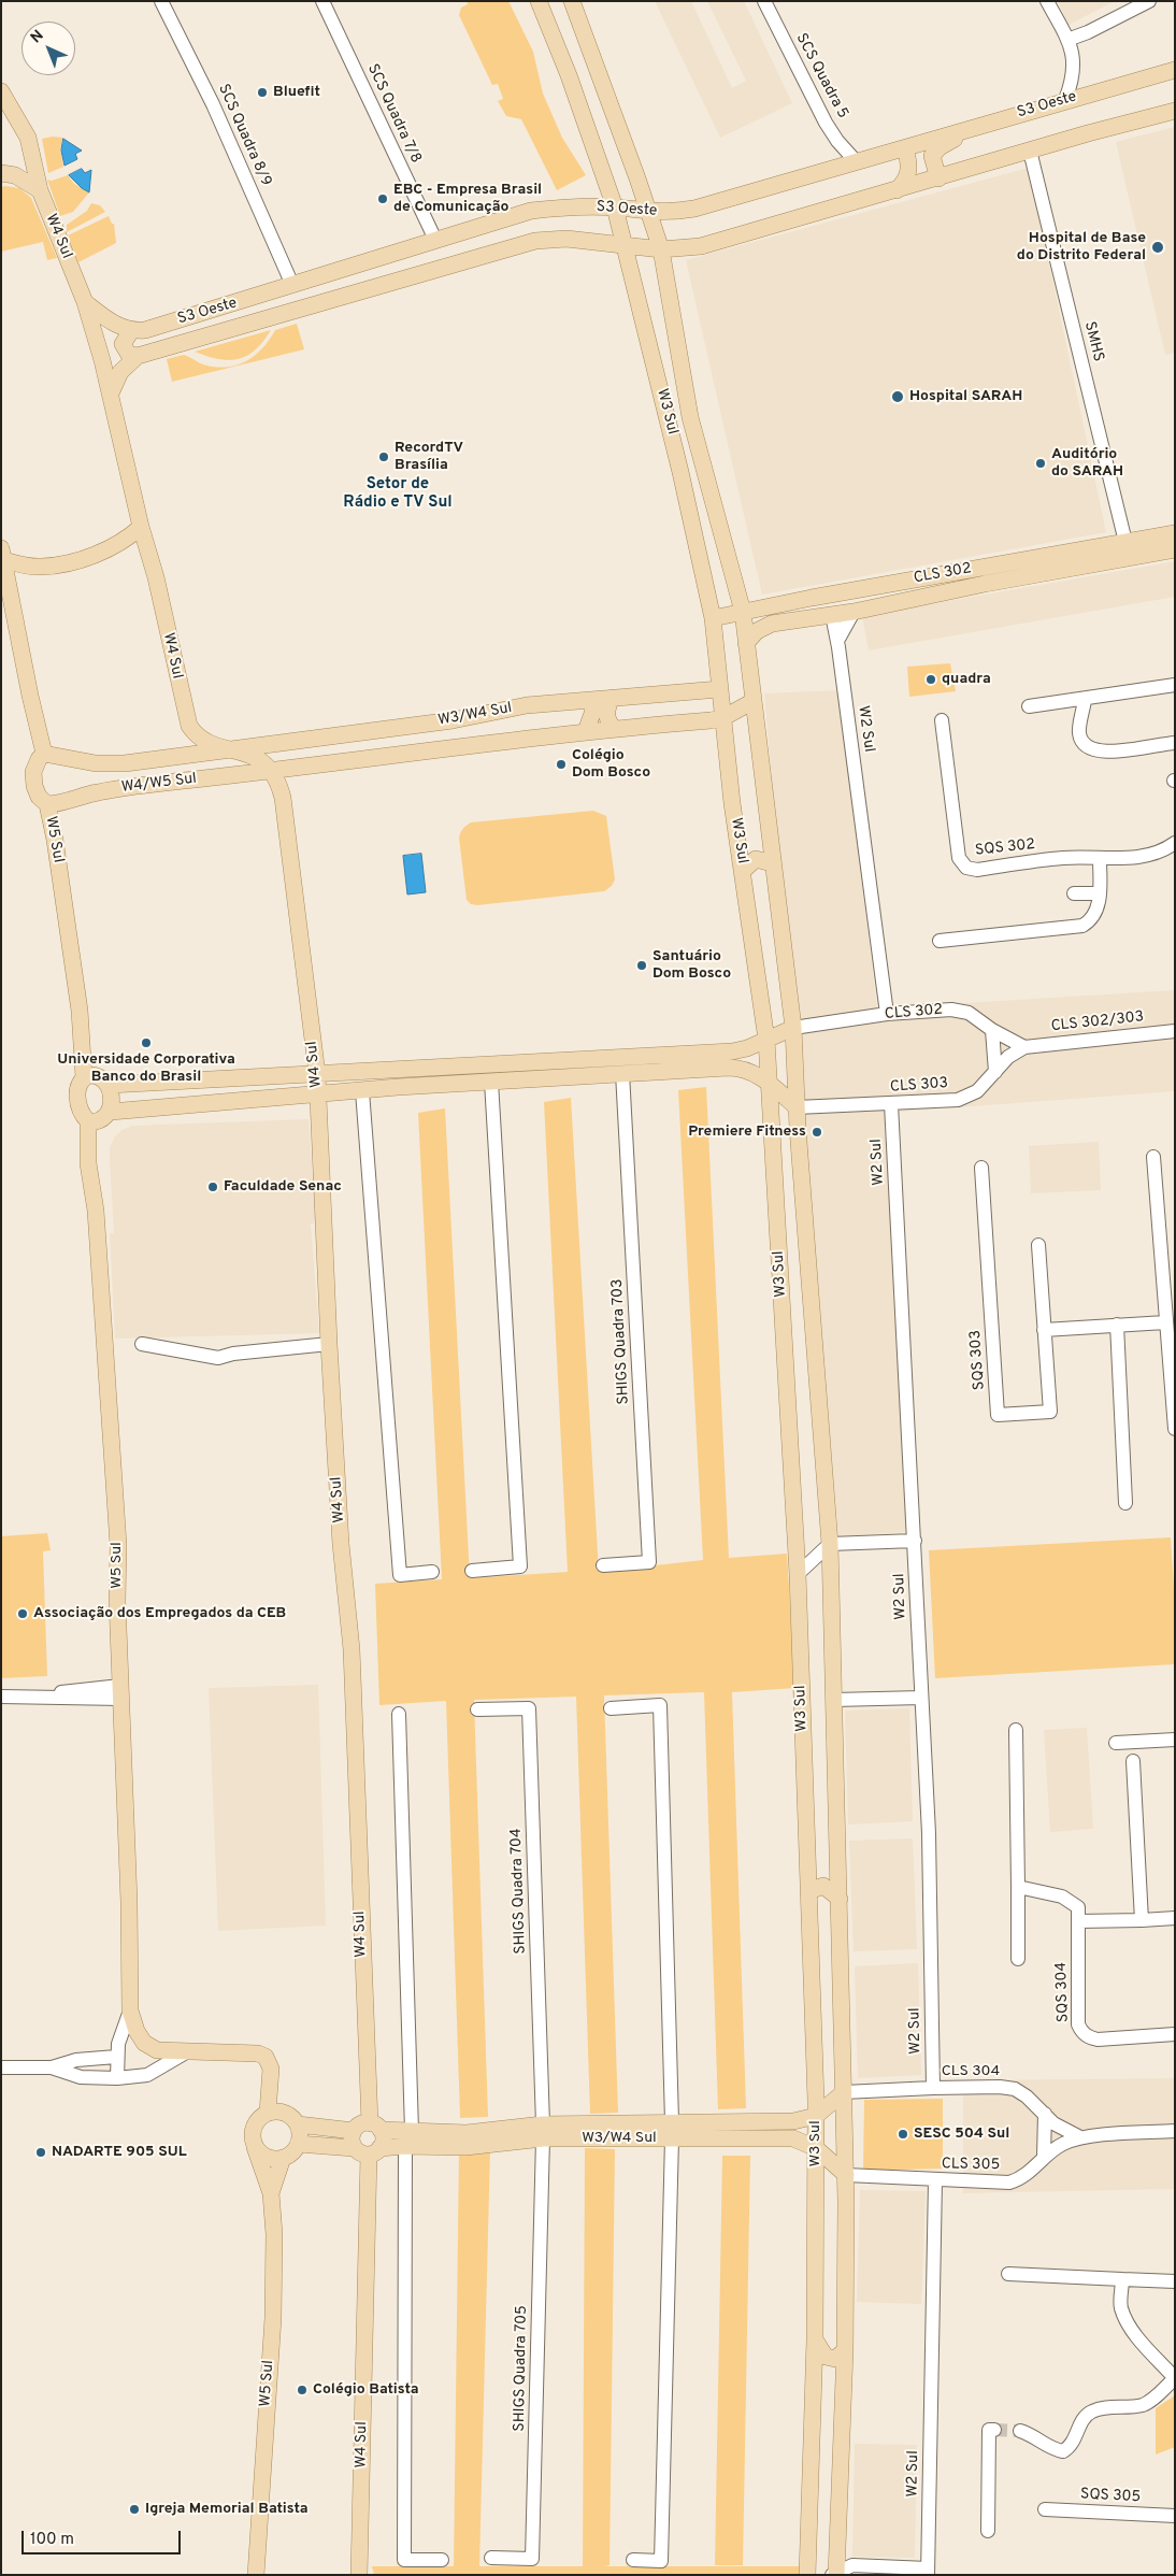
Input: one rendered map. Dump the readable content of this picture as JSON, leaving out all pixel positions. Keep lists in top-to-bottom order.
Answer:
{
  "streets": {
    "main road": [
      "S3 Oeste",
      "W4 Sul",
      "W3 Sul",
      "CLS 302",
      "W3/W4 Sul",
      "W4/W5 Sul",
      "W5 Sul"
    ],
    "street": [
      "SCS Quadra 5",
      "SCS Quadra 7/8",
      "SCS Quadra 8/9",
      "SMHS",
      "W2 Sul",
      "SQS 302",
      "CLS 302/303",
      "CLS 303",
      "SHIGS Quadra 703",
      "SQS 303",
      "SHIGS Quadra 704",
      "SQS 304",
      "CLS 304",
      "CLS 305",
      "SHIGS Quadra 705",
      "SQS 305"
    ]
  },
  "crossings": [
    ["SCS Quadra 5", "S3 Oeste"],
    ["S3 Oeste", "SCS Quadra 7/8"],
    ["S3 Oeste", "SCS Quadra 8/9"],
    ["S3 Oeste", "W4 Sul"],
    ["S3 Oeste", "SMHS"],
    ["S3 Oeste", "W3 Sul"],
    ["W4 Sul", "W3/W4 Sul"],
    ["W4 Sul", "W4/W5 Sul"],
    ["SMHS", "CLS 302"],
    ["W3 Sul", "CLS 302"],
    ["W3 Sul", "W3/W4 Sul"],
    ["W3 Sul", "CLS 303"],
    ["W3 Sul", "CLS 304"],
    ["W3 Sul", "CLS 305"],
    ["CLS 302", "W2 Sul"],
    ["CLS 302", "CLS 302/303"],
    ["CLS 302", "CLS 303"],
    ["W3/W4 Sul", "W4/W5 Sul"],
    ["W3/W4 Sul", "SHIGS Quadra 704"],
    ["W3/W4 Sul", "CLS 304"],
    ["W3/W4 Sul", "CLS 305"],
    ["W3/W4 Sul", "SHIGS Quadra 705"],
    ["W2 Sul", "CLS 303"],
    ["W2 Sul", "CLS 304"],
    ["W2 Sul", "CLS 305"],
    ["W4/W5 Sul", "W5 Sul"],
    ["CLS 302/303", "CLS 303"],
    ["SHIGS Quadra 704", "SHIGS Quadra 705"],
    ["CLS 304", "CLS 305"]
  ],
  "districts": ["Setor de Rádio e TV Sul"],
  "places": [
    "Bluefit",
    "EBC - Empresa Brasil de Comunicação",
    "Hospital de Base do Distrito Federal",
    "Hospital SARAH",
    "RecordTV Brasília",
    "Auditório do SARAH",
    "quadra",
    "Colégio Dom Bosco",
    "Santuário Dom Bosco",
    "Universidade Corporativa Banco do Brasil",
    "Premiere Fitness",
    "Faculdade Senac",
    "Associação dos Empregados da CEB",
    "SESC 504 Sul",
    "NADARTE 905 SUL",
    "Colégio Batista",
    "Igreja Memorial Batista"
  ],
  "scale_bar": "100 m",
  "north": "top left"
}
